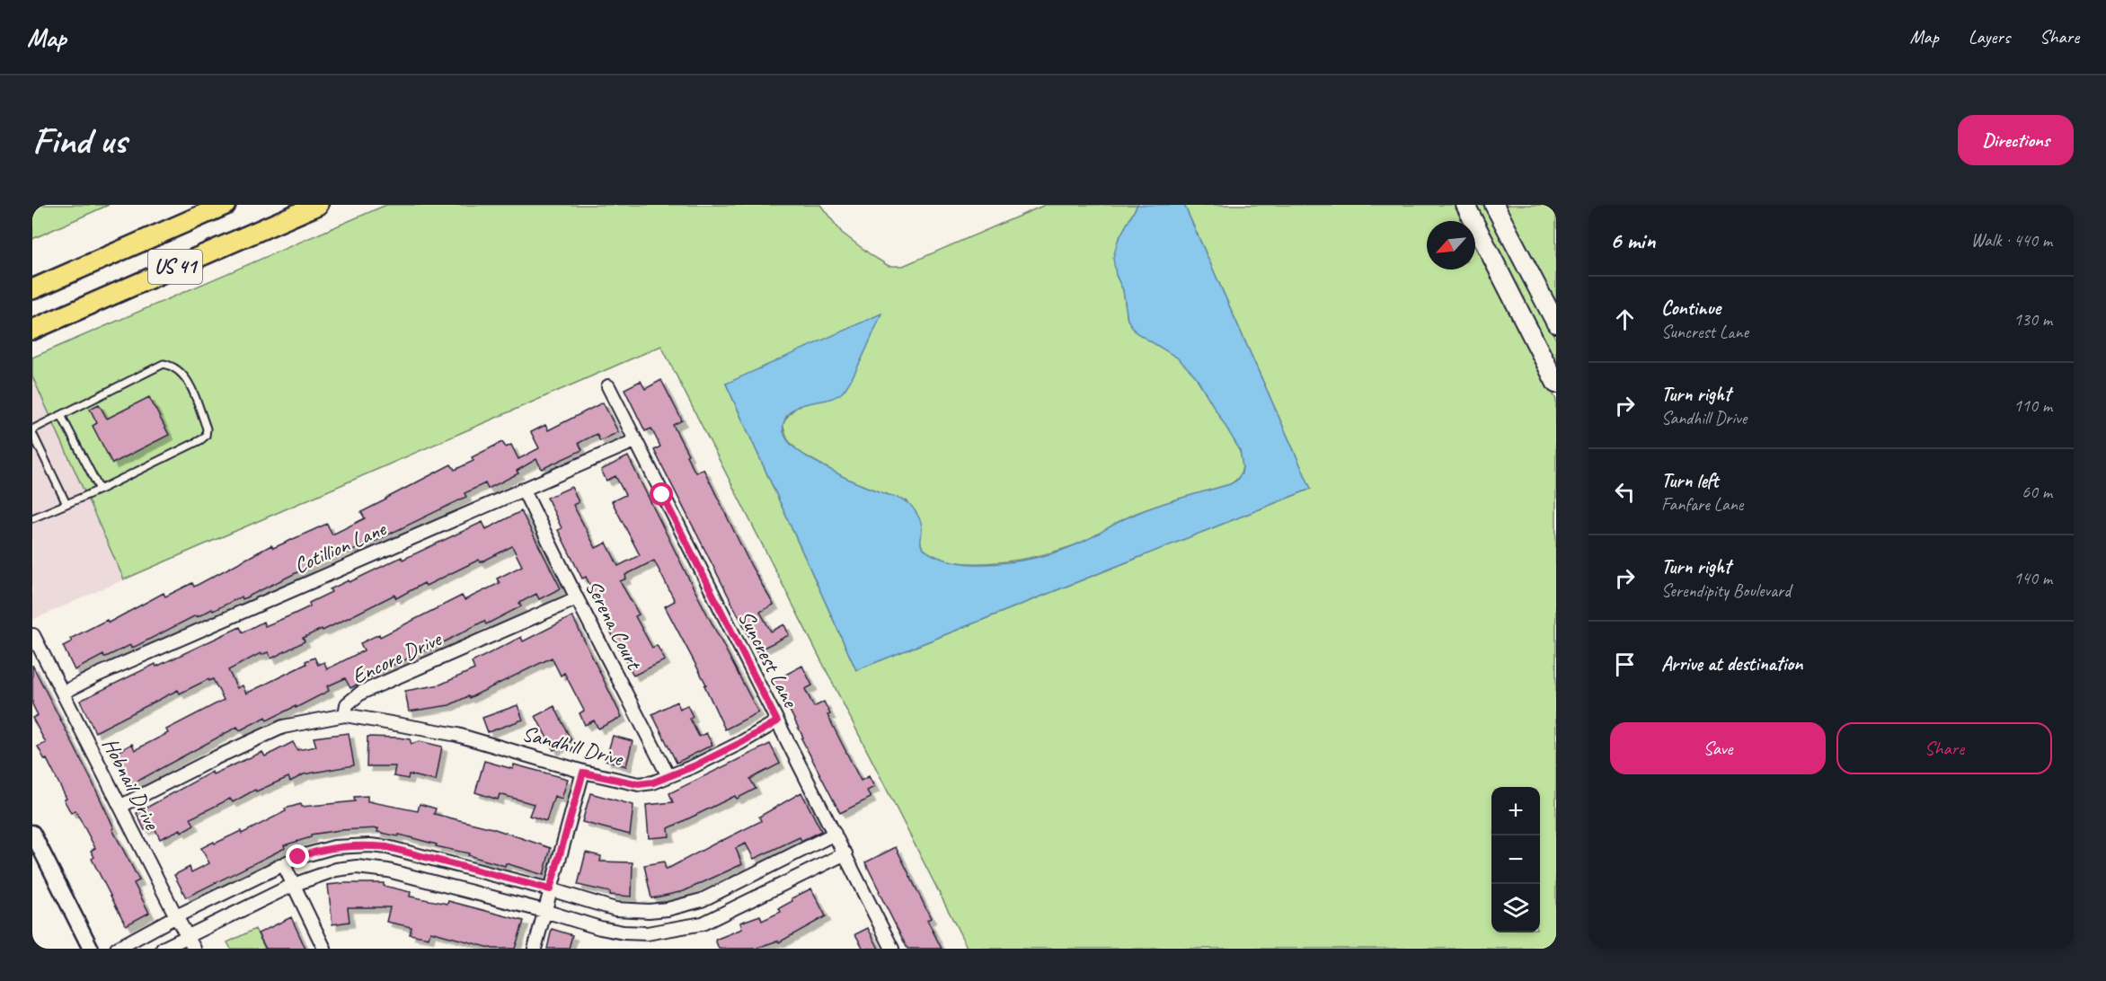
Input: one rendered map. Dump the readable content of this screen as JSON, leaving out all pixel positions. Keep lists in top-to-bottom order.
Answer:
{
  "streets": {
    "main road": ["US 41"],
    "street": [
      "Cotillion Lane",
      "Serena Court",
      "Encore Drive",
      "Suncrest Lane",
      "Sandhill Drive",
      "Hobnail Drive"
    ]
  },
  "crossings": [
    ["Cotillion Lane", "Serena Court"],
    ["Cotillion Lane", "Suncrest Lane"],
    ["Cotillion Lane", "Hobnail Drive"],
    ["Serena Court", "Encore Drive"],
    ["Serena Court", "Sandhill Drive"],
    ["Encore Drive", "Sandhill Drive"],
    ["Encore Drive", "Hobnail Drive"],
    ["Suncrest Lane", "Sandhill Drive"]
  ],
  "north": "bottom left",
  "page": {
    "header": "Map",
    "nav": ["Map", "Layers", "Share"],
    "buttons": [
      "Directions",
      ["Save", "Share"]
    ],
    "title": "Find us",
    "heading": ["6 min", "Walk · 440 m"],
    "list": [
      ["Continue", "Suncrest Lane", "130 m"],
      ["Turn right", "Sandhill Drive", "110 m"],
      ["Turn left", "Fanfare Lane", "60 m"],
      ["Turn right", "Serendipity Boulevard", "140 m"],
      "Arrive at destination"
    ],
    "map_buttons": ["+", "−"]
  }
}
